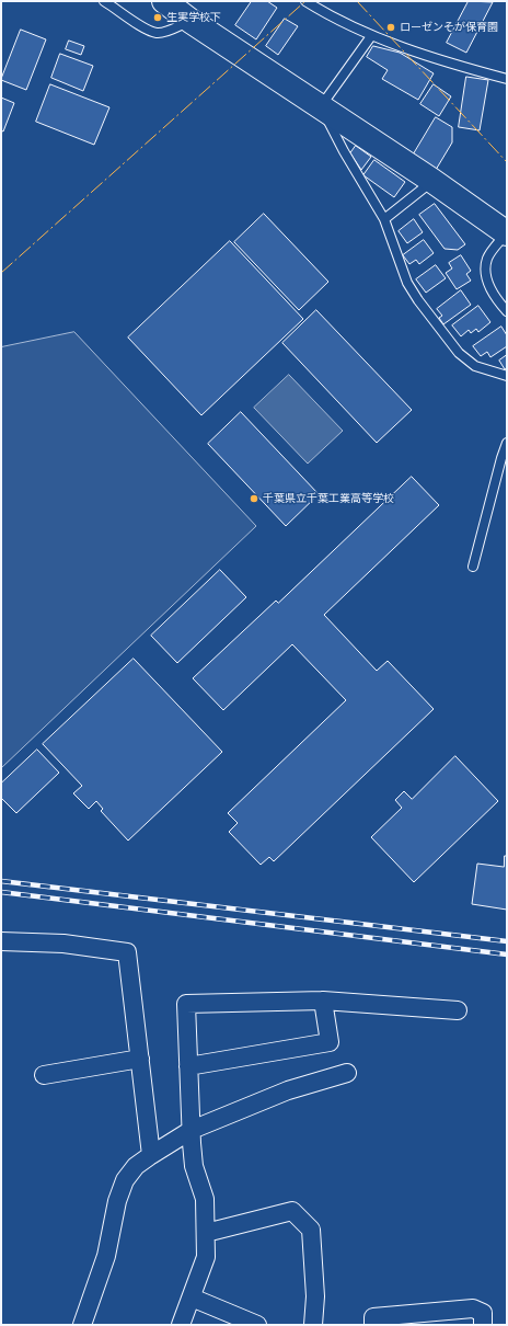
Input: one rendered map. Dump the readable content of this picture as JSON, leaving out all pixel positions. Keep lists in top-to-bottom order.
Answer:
{
  "places": ["生実学校下", "ローゼンそが保育園", "千葉県立千葉工業高等学校"]
}
